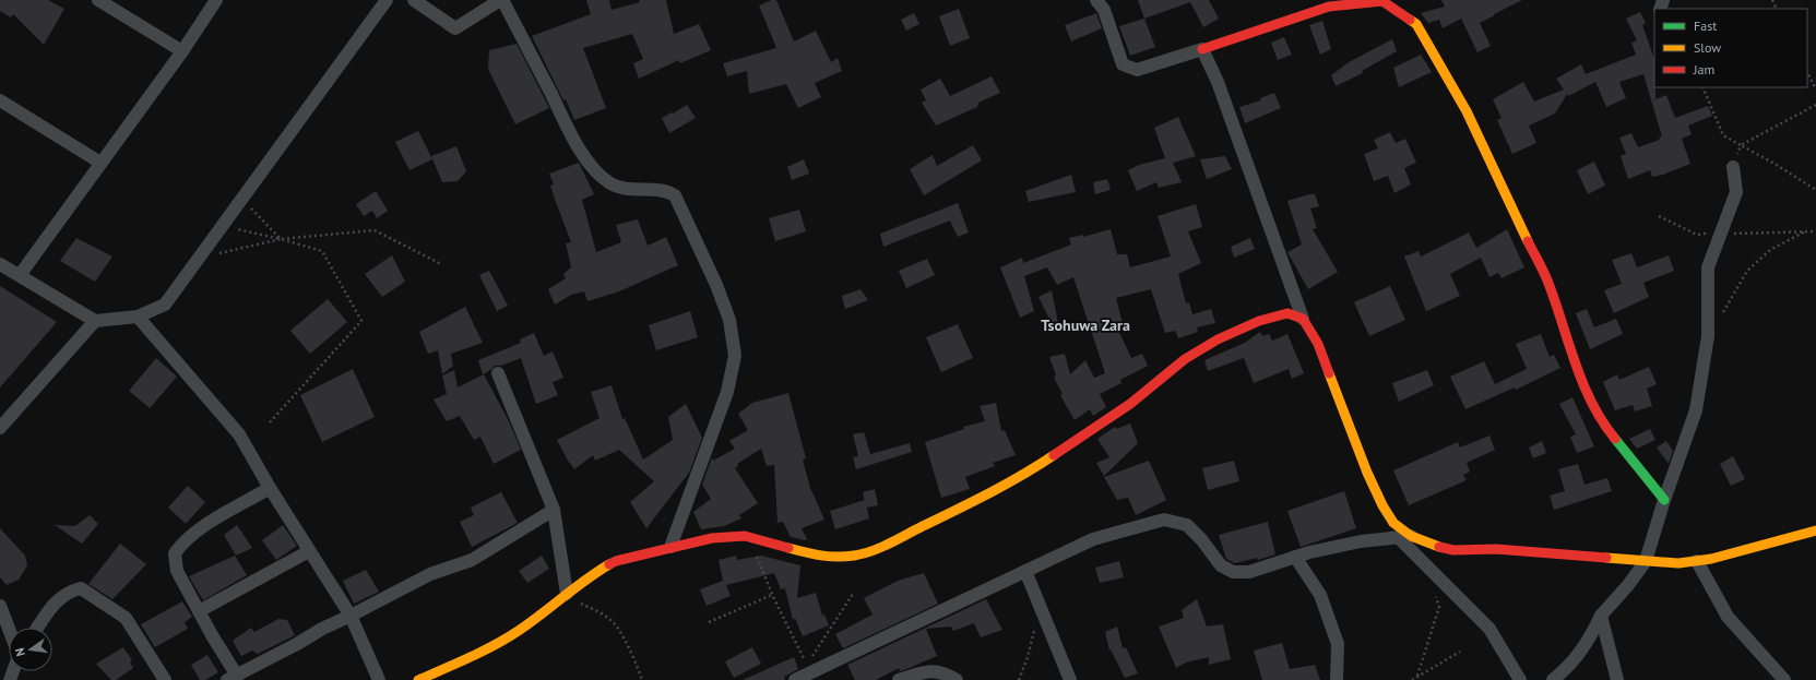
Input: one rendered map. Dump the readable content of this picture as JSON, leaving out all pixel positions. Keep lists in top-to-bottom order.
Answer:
{
  "districts": ["Tsohuwa Zara"],
  "legend": ["Fast", "Slow", "Jam"],
  "north": "left"
}
